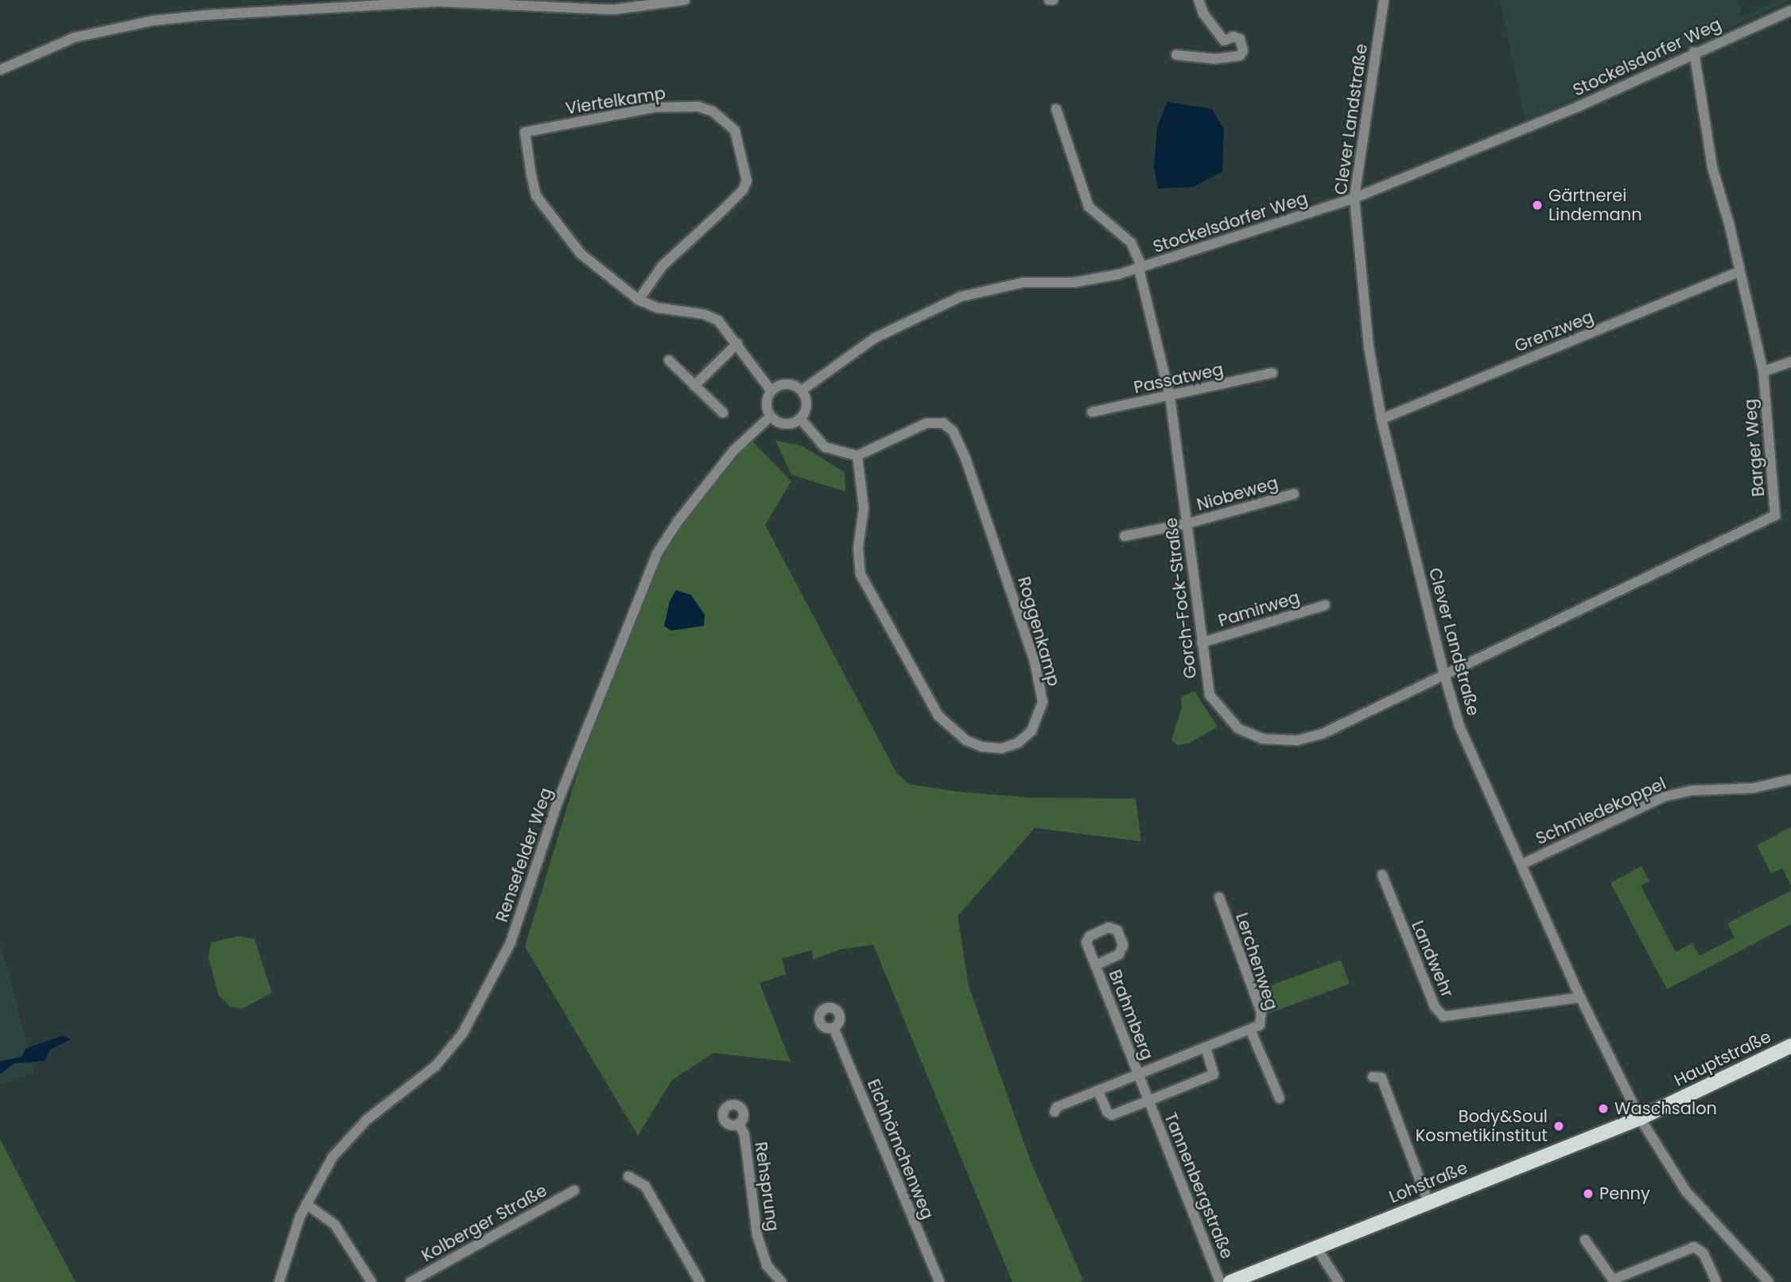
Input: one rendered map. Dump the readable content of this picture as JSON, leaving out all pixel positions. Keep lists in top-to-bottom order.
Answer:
{
  "streets": {
    "main road": ["Hauptstraße", "Lohstraße"],
    "street": [
      "Stockelsdorfer Weg",
      "Viertelkamp",
      "Clever Landstraße",
      "Grenzweg",
      "Passatweg",
      "Barger Weg",
      "Niobeweg",
      "Gorch-Fock-Straße",
      "Pamirweg",
      "Roggenkamp",
      "Schmiedekoppel",
      "Rensefelder Weg",
      "Landwehr",
      "Lerchenweg",
      "Brahmberg",
      "Eichhörnchenweg",
      "Tannenbergstraße",
      "Rehsprung",
      "Kolberger Straße"
    ]
  },
  "crossings": [
    ["Stockelsdorfer Weg", "Viertelkamp"],
    ["Stockelsdorfer Weg", "Clever Landstraße"],
    ["Stockelsdorfer Weg", "Barger Weg"],
    ["Stockelsdorfer Weg", "Gorch-Fock-Straße"],
    ["Stockelsdorfer Weg", "Rensefelder Weg"],
    ["Viertelkamp", "Rensefelder Weg"],
    ["Clever Landstraße", "Grenzweg"],
    ["Clever Landstraße", "Barger Weg"],
    ["Clever Landstraße", "Gorch-Fock-Straße"],
    ["Clever Landstraße", "Schmiedekoppel"],
    ["Clever Landstraße", "Landwehr"],
    ["Clever Landstraße", "Hauptstraße"],
    ["Clever Landstraße", "Lohstraße"],
    ["Grenzweg", "Barger Weg"],
    ["Passatweg", "Gorch-Fock-Straße"],
    ["Barger Weg", "Gorch-Fock-Straße"],
    ["Niobeweg", "Gorch-Fock-Straße"],
    ["Gorch-Fock-Straße", "Pamirweg"],
    ["Brahmberg", "Tannenbergstraße"],
    ["Hauptstraße", "Lohstraße"]
  ],
  "places": [
    "Gärtnerei Lindemann",
    "Waschsalon",
    "Body&Soul Kosmetikinstitut",
    "Penny"
  ]
}
